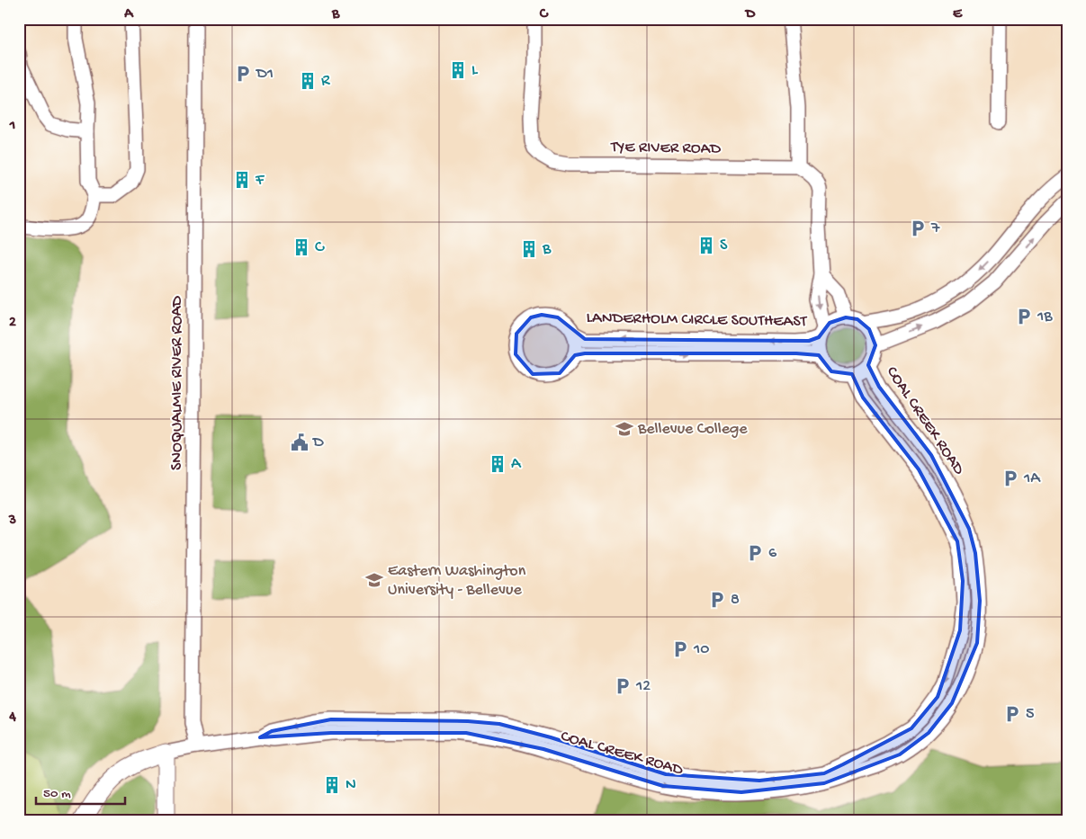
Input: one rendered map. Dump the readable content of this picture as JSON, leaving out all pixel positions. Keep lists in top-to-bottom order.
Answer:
{
  "streets": {
    "street": [
      "TYE RIVER ROAD",
      "LANDERHOLM CIRCLE SOUTHEAST",
      "SNOQUALMIE RIVER ROAD",
      "COAL CREEK ROAD"
    ]
  },
  "crossings": [
    ["LANDERHOLM CIRCLE SOUTHEAST", "COAL CREEK ROAD"],
    ["SNOQUALMIE RIVER ROAD", "COAL CREEK ROAD"]
  ],
  "places": {
    "building": [
      "L",
      "R",
      "F",
      "S",
      "C",
      "B",
      "A",
      "N"
    ],
    "parking": [
      "D1",
      "7",
      "1B",
      "1A",
      "6",
      "8",
      "10",
      "12",
      "5"
    ],
    "school or university": ["Bellevue College", "Eastern Washington University - Bellevue"],
    "public building": ["D"]
  },
  "scale_bar": "50 m",
  "grid": {
    "columns": [
      "A",
      "B",
      "C",
      "D",
      "E"
    ],
    "rows": [
      "1",
      "2",
      "3",
      "4"
    ]
  }
}
